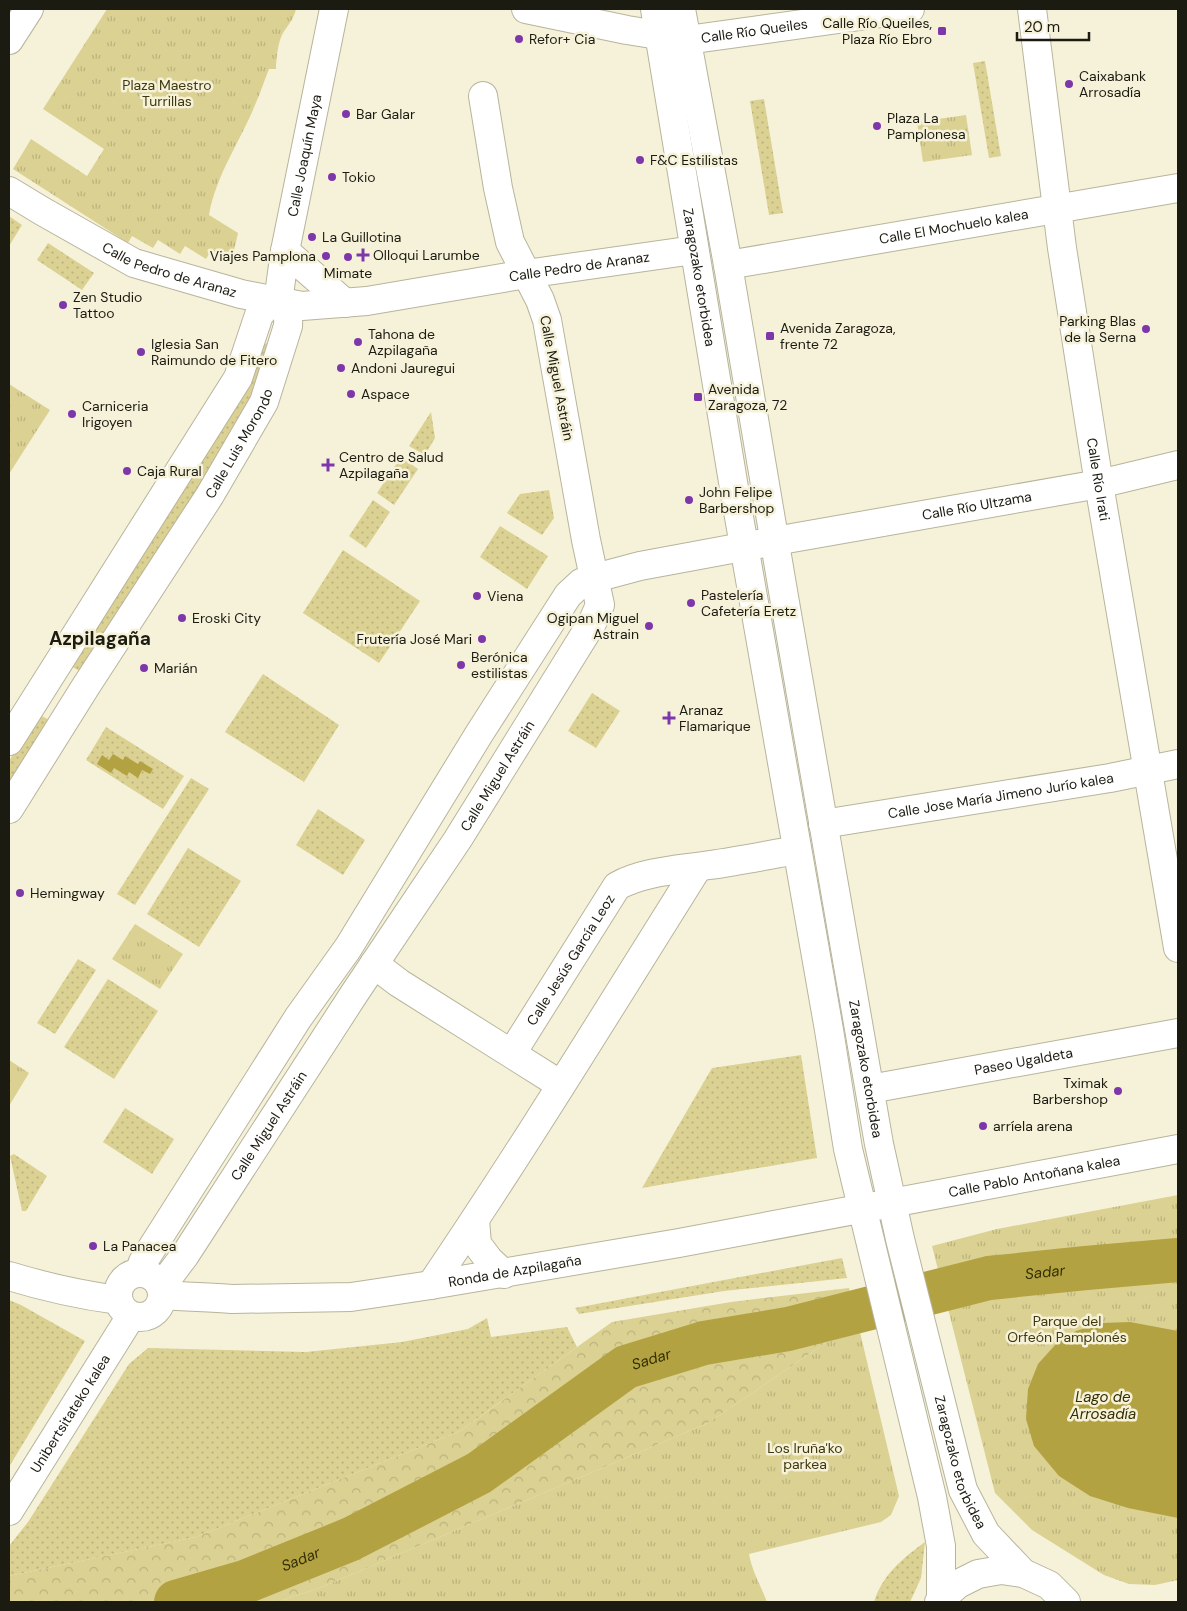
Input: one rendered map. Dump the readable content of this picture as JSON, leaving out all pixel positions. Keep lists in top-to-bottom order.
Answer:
{
  "streets": {
    "street": [
      "Calle Río Queiles",
      "Calle Joaquín Maya",
      "Calle El Mochuelo kalea",
      "Calle Pedro de Aranaz",
      "Zaragozako etorbidea",
      "Calle Miguel Astráin",
      "Calle Luis Morondo",
      "Calle Río Irati",
      "Calle Río Ultzama",
      "Calle Jose María Jimeno Jurío kalea",
      "Calle Jesús García Leoz",
      "Paseo Ugaldeta",
      "Calle Pablo Antoñana kalea",
      "Ronda de Azpilagaña",
      "Unibertsitateko kalea"
    ]
  },
  "crossings": [
    ["Calle Río Queiles", "Zaragozako etorbidea"],
    ["Calle Joaquín Maya", "Calle Pedro de Aranaz"],
    ["Calle Joaquín Maya", "Calle Luis Morondo"],
    ["Calle El Mochuelo kalea", "Zaragozako etorbidea"],
    ["Calle El Mochuelo kalea", "Calle Río Irati"],
    ["Calle Pedro de Aranaz", "Zaragozako etorbidea"],
    ["Calle Pedro de Aranaz", "Calle Miguel Astráin"],
    ["Calle Pedro de Aranaz", "Calle Luis Morondo"],
    ["Zaragozako etorbidea", "Calle Río Ultzama"],
    ["Zaragozako etorbidea", "Calle Jose María Jimeno Jurío kalea"],
    ["Zaragozako etorbidea", "Calle Jesús García Leoz"],
    ["Zaragozako etorbidea", "Paseo Ugaldeta"],
    ["Zaragozako etorbidea", "Calle Pablo Antoñana kalea"],
    ["Zaragozako etorbidea", "Ronda de Azpilagaña"],
    ["Calle Miguel Astráin", "Ronda de Azpilagaña"],
    ["Calle Miguel Astráin", "Unibertsitateko kalea"],
    ["Calle Río Irati", "Calle Río Ultzama"],
    ["Calle Río Irati", "Calle Jose María Jimeno Jurío kalea"],
    ["Calle Pablo Antoñana kalea", "Ronda de Azpilagaña"],
    ["Ronda de Azpilagaña", "Unibertsitateko kalea"]
  ],
  "districts": ["Azpilagaña"],
  "water": ["Sadar", "Lago de Arrosadía"],
  "parks": ["Plaza Maestro Turrillas", "Parque del Orfeón Pamplonés", "Los Iruña'ko parkea"],
  "places": {
    "transit": ["Calle Río Queiles, Plaza Río Ebro", "Avenida Zaragoza, frente 72", "Avenida Zaragoza, 72"],
    "other": [
      "Refor+ Cia",
      "Caixabank Arrosadía",
      "Bar Galar",
      "Plaza La Pamplonesa",
      "F&C Estilistas",
      "Tokio",
      "La Guillotina",
      "Viajes Pamplona",
      "Mimate",
      "Zen Studio Tattoo",
      "Parking Blas de la Serna",
      "Tahona de Azpilagaña",
      "Iglesia San Raimundo de Fitero",
      "Andoni Jauregui",
      "Aspace",
      "Carniceria Irigoyen",
      "Caja Rural",
      "John Felipe Barbershop",
      "Viena",
      "Pastelería Cafetería Eretz",
      "Eroski City",
      "Ogipan Miguel Astrain",
      "Frutería José Mari",
      "Berónica estilistas",
      "Marián",
      "Hemingway",
      "Tximak Barbershop",
      "arríela arena",
      "La Panacea"
    ],
    "health": ["Olloqui Larumbe", "Centro de Salud Azpilagaña", "Aranaz Flamarique"]
  },
  "scale_bar": "20 m"
}
